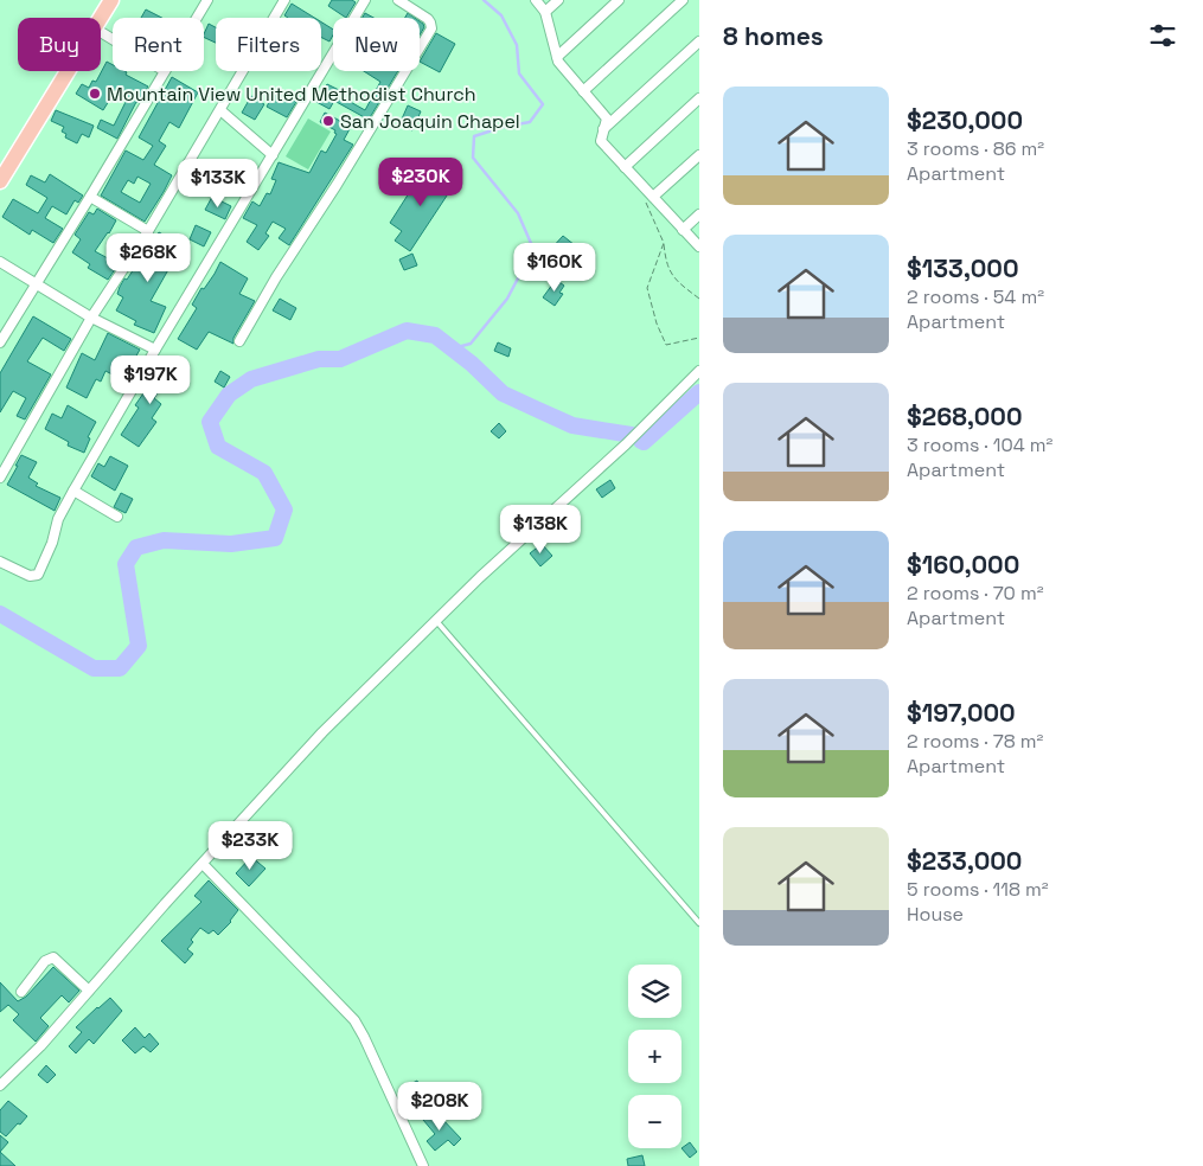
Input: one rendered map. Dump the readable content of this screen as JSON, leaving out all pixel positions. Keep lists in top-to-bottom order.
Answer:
{
  "places": ["Mountain View United Methodist Church", "San Joaquin Chapel"],
  "page": {
    "heading": "8 homes",
    "chip": [
      "Buy",
      "Rent",
      "Filters",
      "New"
    ],
    "list": [
      {
        "name": "$230,000",
        "note": "3 rooms · 86 m² · Apartment"
      },
      {
        "name": "$133,000",
        "note": "2 rooms · 54 m² · Apartment"
      },
      {
        "name": "$268,000",
        "note": "3 rooms · 104 m² · Apartment"
      },
      {
        "name": "$160,000",
        "note": "2 rooms · 70 m² · Apartment"
      },
      {
        "name": "$197,000",
        "note": "2 rooms · 78 m² · Apartment"
      },
      {
        "name": "$233,000",
        "note": "5 rooms · 118 m² · House"
      }
    ],
    "price": [
      "$230K",
      "$133K",
      "$268K",
      "$160K",
      "$197K",
      "$138K",
      "$233K",
      "$208K"
    ],
    "map_buttons": ["+", "−"]
  }
}
